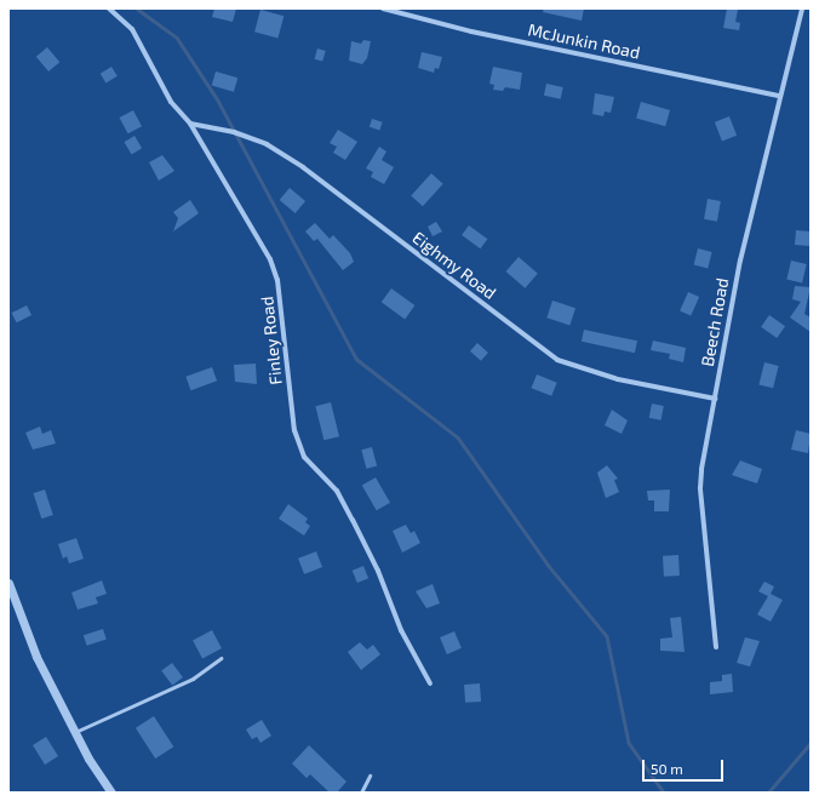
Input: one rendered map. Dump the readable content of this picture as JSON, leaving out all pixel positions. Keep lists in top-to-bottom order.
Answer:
{
  "streets": {
    "street": [
      "McJunkin Road",
      "Eighmy Road",
      "Beech Road",
      "Finley Road"
    ]
  },
  "crossings": [
    ["McJunkin Road", "Beech Road"],
    ["Eighmy Road", "Beech Road"],
    ["Eighmy Road", "Finley Road"]
  ],
  "scale_bar": "50 m"
}
